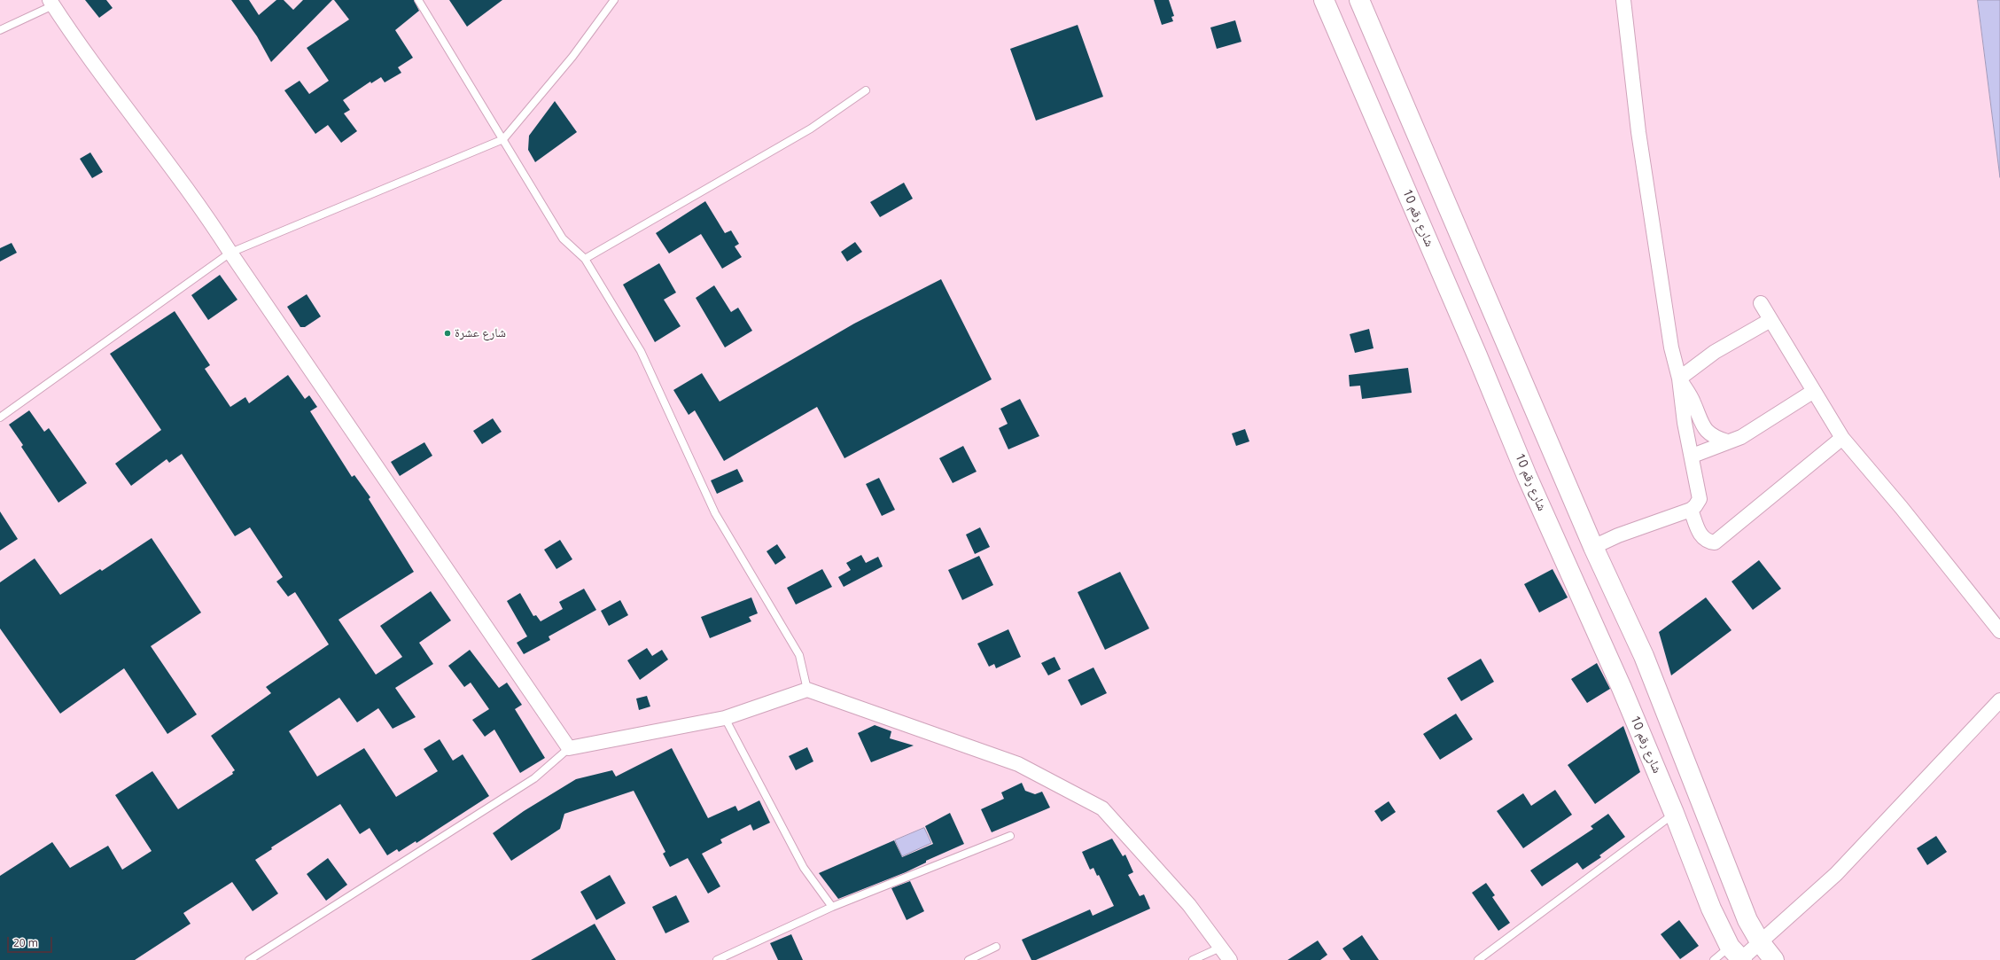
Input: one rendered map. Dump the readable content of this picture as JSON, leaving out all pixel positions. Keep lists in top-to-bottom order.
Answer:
{
  "streets": {
    "main road": ["شارع رقم 10"]
  },
  "places": ["شارع عشرة"],
  "scale_bar": "20 m"
}
